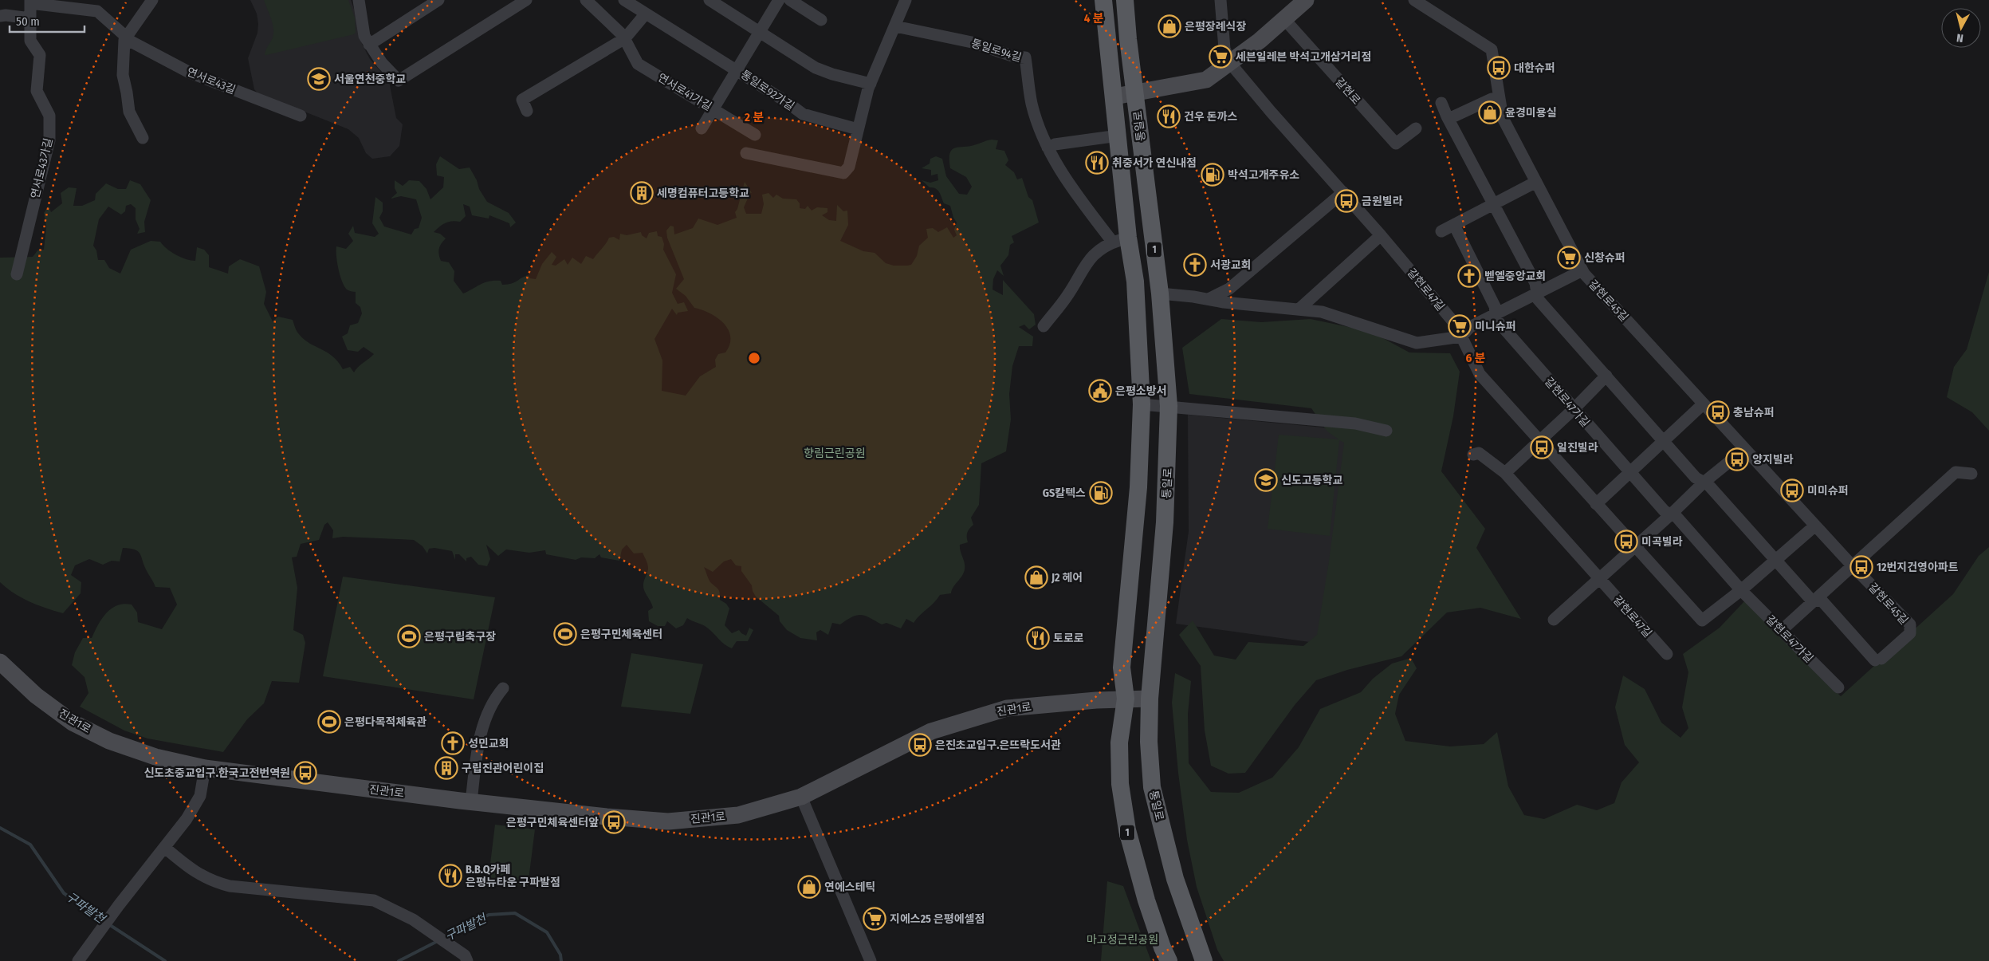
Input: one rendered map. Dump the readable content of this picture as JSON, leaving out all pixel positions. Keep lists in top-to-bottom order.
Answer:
{
  "streets": {
    "main road": ["통일로", "1", "진관1로"],
    "street": [
      "통일로94길",
      "연서로43길",
      "통일로92가길",
      "갈현로",
      "연서로41가길",
      "연서로43가길",
      "갈현로47길",
      "갈현로45길",
      "갈현로47가길"
    ]
  },
  "crossings": [
    ["통일로94길", "통일로"],
    ["연서로43길", "연서로43가길"],
    ["통일로92가길", "연서로41가길"],
    ["통일로", "진관1로"],
    ["갈현로47길", "갈현로47가길"]
  ],
  "water": ["구파발천"],
  "parks": ["향림근린공원", "마고정근린공원"],
  "places": {
    "shop": [
      "은평장례식장",
      "윤경미용실",
      "J2 헤어",
      "연에스테틱"
    ],
    "supermarket": [
      "세븐일레븐 박석고개삼거리점",
      "신창슈퍼",
      "미니슈퍼",
      "지에스25 은평에셀점"
    ],
    "bus stop": [
      "대한슈퍼",
      "금원빌라",
      "충남슈퍼",
      "일진빌라",
      "양지빌라",
      "미미슈퍼",
      "미곡빌라",
      "12번지건영아파트",
      "은진초교입구.은뜨락도서관",
      "신도초중교입구.한국고전번역원",
      "은평구민체육센터앞"
    ],
    "school or university": ["서울연천중학교", "신도고등학교"],
    "restaurant": [
      "건우 돈까스",
      "취중서가 연신내점",
      "토로로",
      "B.B.Q카페 은평뉴타운 구파발점"
    ],
    "fuel station": ["박석고개주유소", "GS칼텍스"],
    "building": ["세명컴퓨터고등학교", "구립진관어린이집"],
    "church": ["서광교회", "벧엘중앙교회", "성민교회"],
    "public building": ["은평소방서"],
    "sports": ["은평구민체육센터", "은평구립축구장", "은평다목적체육관"]
  },
  "scale_bar": "50 m",
  "north": "bottom",
  "rings": ["4 분", "2 분", "6 분"]
}
